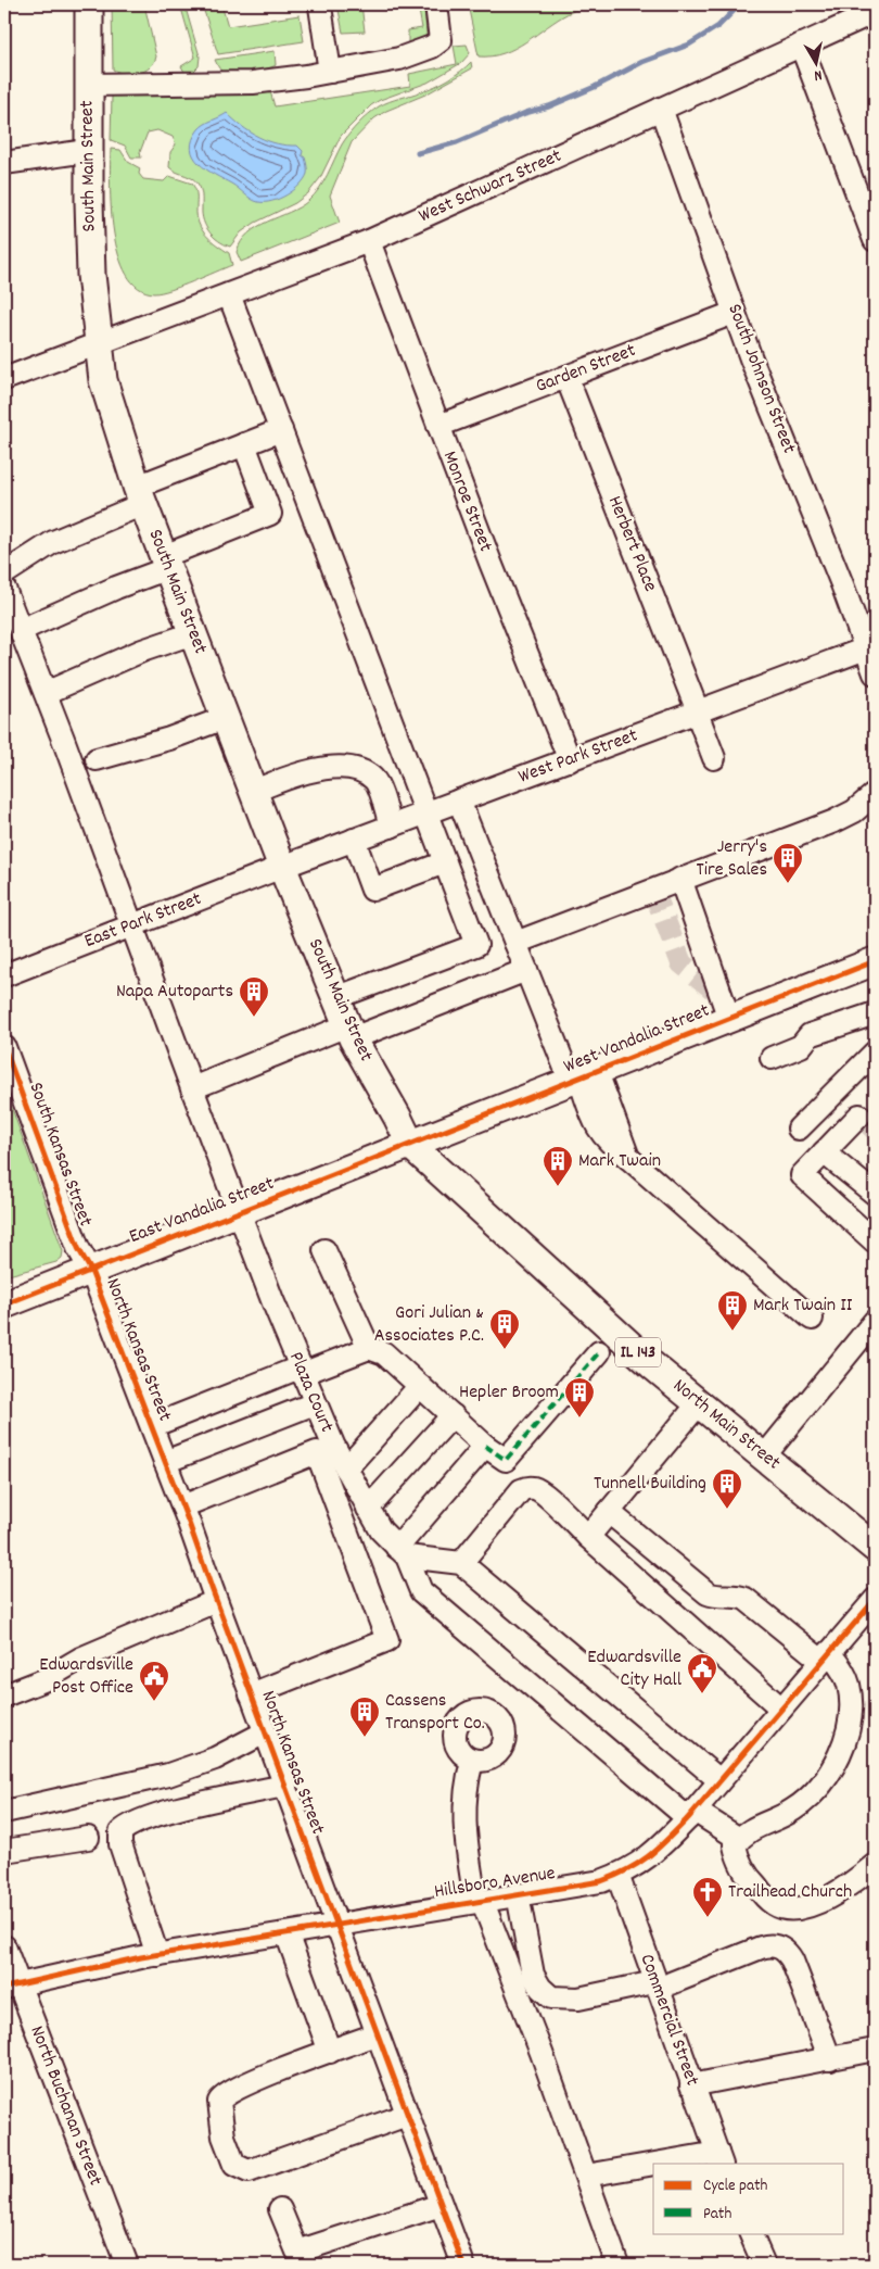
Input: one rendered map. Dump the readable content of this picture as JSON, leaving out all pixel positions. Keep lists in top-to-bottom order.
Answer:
{
  "streets": {
    "main road": [
      "South Main Street",
      "West Vandalia Street",
      "East Vandalia Street",
      "IL 143",
      "North Main Street"
    ],
    "street": [
      "West Schwarz Street",
      "Garden Street",
      "South Johnson Street",
      "Monroe Street",
      "Herbert Place",
      "West Park Street",
      "East Park Street",
      "South Kansas Street",
      "North Kansas Street",
      "Plaza Court",
      "Hillsboro Avenue",
      "Commercial Street",
      "North Buchanan Street"
    ]
  },
  "crossings": [
    ["South Main Street", "West Schwarz Street"],
    ["South Main Street", "West Park Street"],
    ["South Main Street", "East Park Street"],
    ["South Main Street", "West Vandalia Street"],
    ["South Main Street", "East Vandalia Street"],
    ["South Main Street", "North Main Street"],
    ["West Schwarz Street", "South Johnson Street"],
    ["West Schwarz Street", "Monroe Street"],
    ["Garden Street", "South Johnson Street"],
    ["Garden Street", "Monroe Street"],
    ["Garden Street", "Herbert Place"],
    ["South Johnson Street", "West Park Street"],
    ["Monroe Street", "West Park Street"],
    ["Herbert Place", "West Park Street"],
    ["West Park Street", "East Park Street"],
    ["East Park Street", "Plaza Court"],
    ["West Vandalia Street", "East Vandalia Street"],
    ["West Vandalia Street", "North Main Street"],
    ["South Kansas Street", "East Vandalia Street"],
    ["South Kansas Street", "North Kansas Street"],
    ["East Vandalia Street", "North Kansas Street"],
    ["East Vandalia Street", "Plaza Court"],
    ["East Vandalia Street", "North Main Street"],
    ["North Kansas Street", "Hillsboro Avenue"],
    ["Plaza Court", "Hillsboro Avenue"],
    ["Hillsboro Avenue", "Commercial Street"],
    ["Hillsboro Avenue", "North Buchanan Street"]
  ],
  "places": {
    "building": [
      "Jerry's Tire Sales",
      "Napa Autoparts",
      "Mark Twain",
      "Mark Twain II",
      "Gori Julian & Associates P.C.",
      "Hepler Broom",
      "Tunnell Building",
      "Cassens Transport Co."
    ],
    "public building": ["Edwardsville City Hall", "Edwardsville Post Office"],
    "church": ["Trailhead Church"]
  },
  "legend": ["Cycle path", "Path"],
  "north": "bottom"
}
